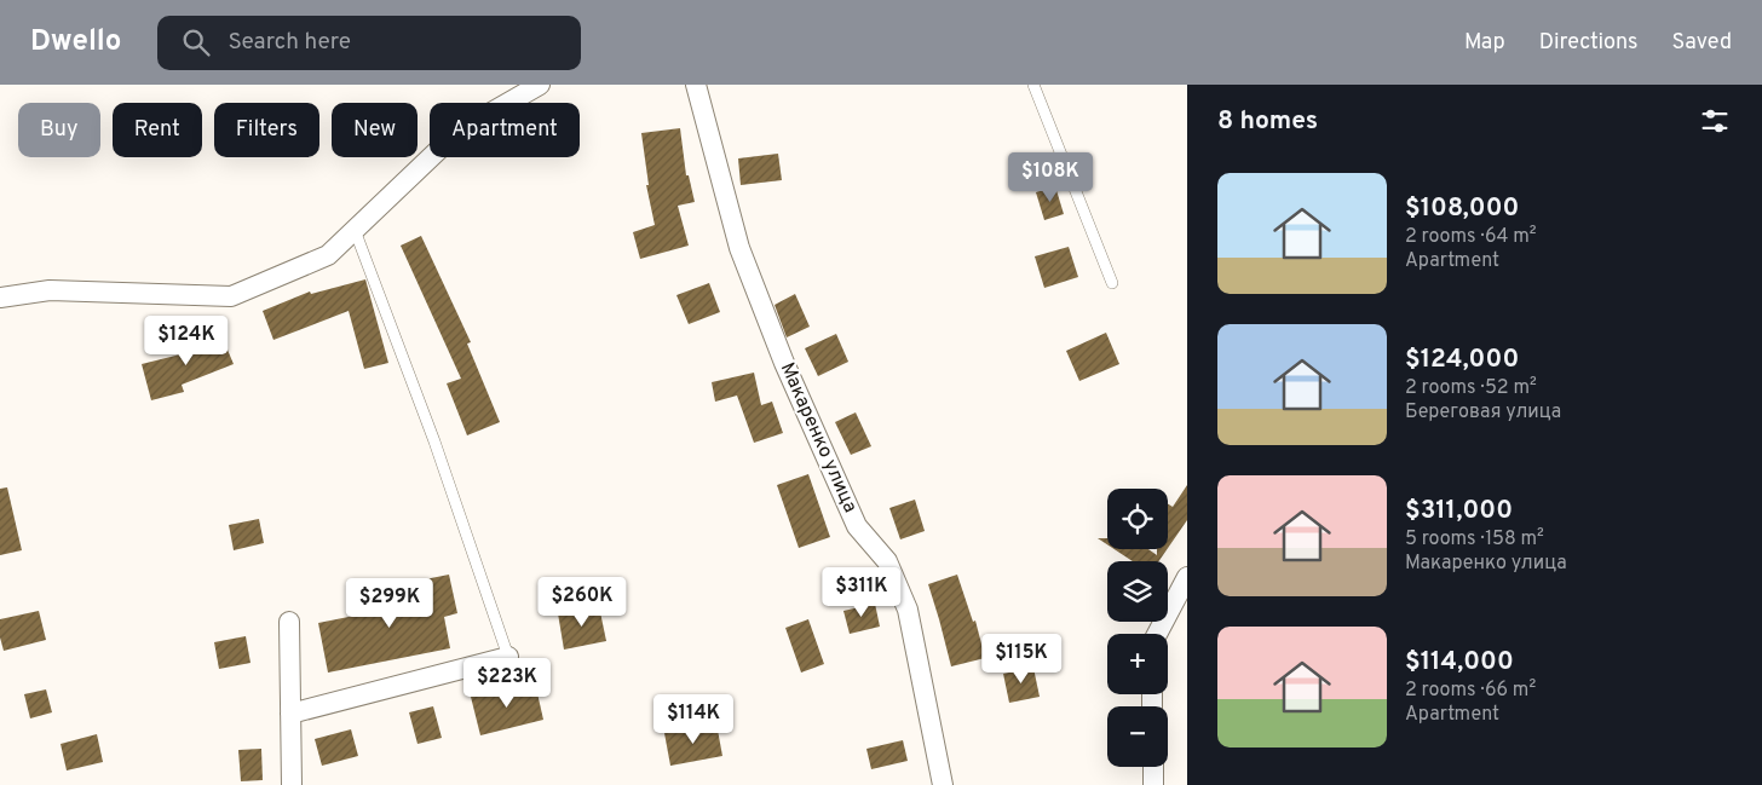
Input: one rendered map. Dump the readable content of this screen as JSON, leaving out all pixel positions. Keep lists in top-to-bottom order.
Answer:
{
  "streets": {
    "street": ["Макаренко улица"]
  },
  "page": {
    "header": "Dwello",
    "search": "Search here",
    "nav": ["Map", "Directions", "Saved"],
    "heading": "8 homes",
    "chip": [
      "Buy",
      "Rent",
      "Filters",
      "New",
      "Apartment"
    ],
    "price": [
      "$108K",
      "$124K",
      "$311K",
      "$260K",
      "$299K",
      "$115K",
      "$223K",
      "$114K"
    ],
    "list": [
      {
        "name": "$108,000",
        "note": "2 rooms · 64 m² · Apartment"
      },
      {
        "name": "$124,000",
        "note": "2 rooms · 52 m² · Береговая улица"
      },
      {
        "name": "$311,000",
        "note": "5 rooms · 158 m² · Макаренко улица"
      },
      {
        "name": "$114,000",
        "note": "2 rooms · 66 m² · Apartment"
      }
    ],
    "map_buttons": ["+", "−"]
  }
}
